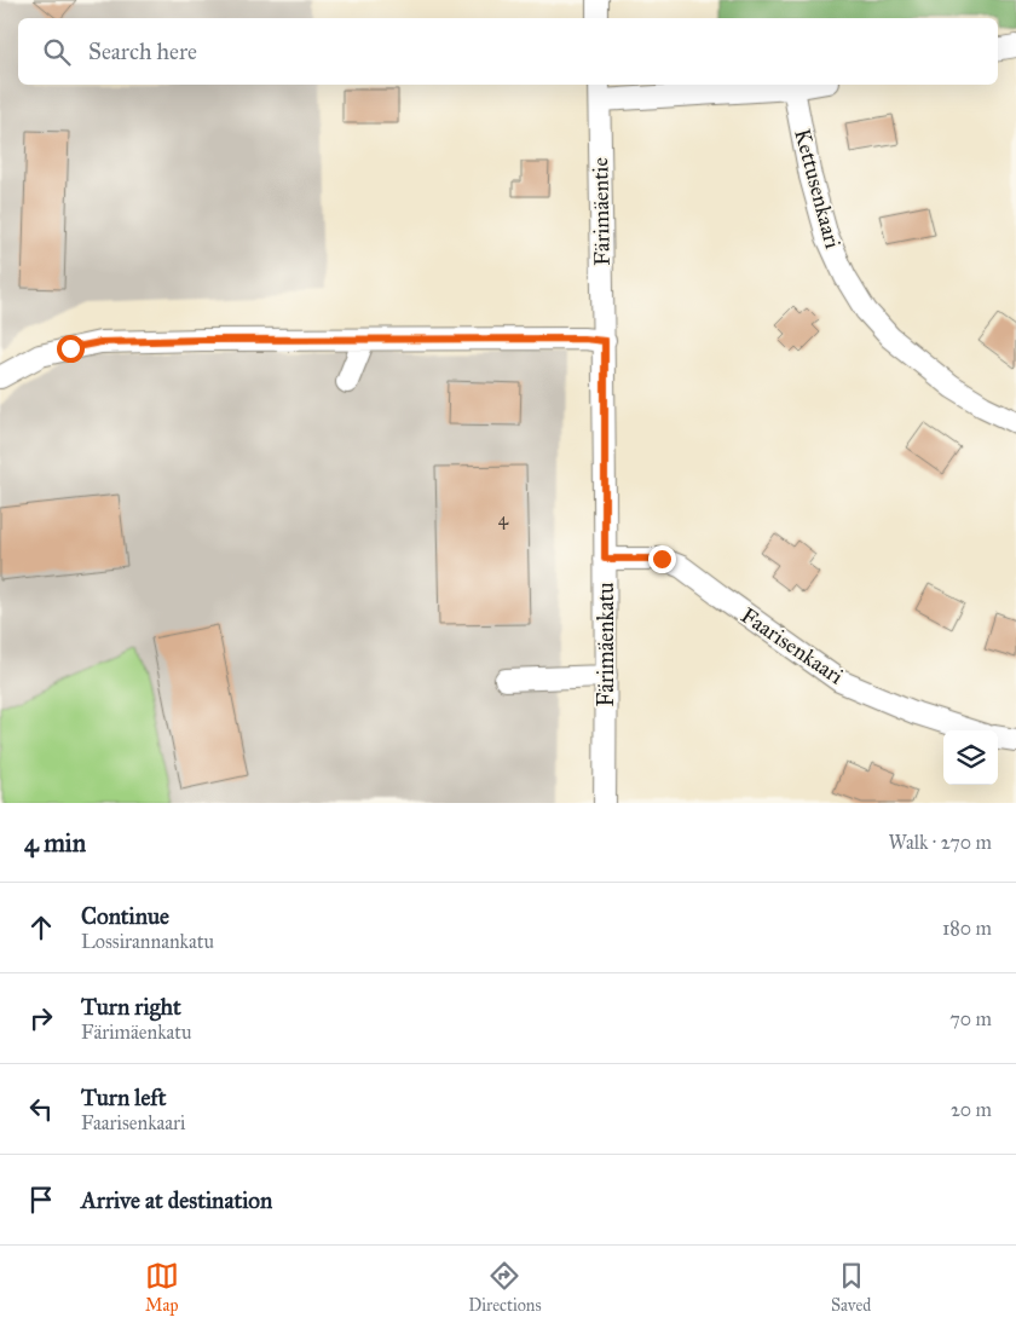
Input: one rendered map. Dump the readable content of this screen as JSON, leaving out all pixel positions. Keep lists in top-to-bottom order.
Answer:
{
  "streets": {
    "street": [
      "Kettusenkaari",
      "Färimäentie",
      "Färimäenkatu",
      "Faarisenkaari"
    ]
  },
  "crossings": [
    ["Färimäentie", "Färimäenkatu"],
    ["Färimäenkatu", "Faarisenkaari"]
  ],
  "house_numbers": ["4"],
  "page": {
    "search": "Search here",
    "heading": ["4 min", "Walk · 270 m"],
    "list": [
      ["Continue", "Lossirannankatu", "180 m"],
      ["Turn right", "Färimäenkatu", "70 m"],
      ["Turn left", "Faarisenkaari", "20 m"],
      "Arrive at destination"
    ],
    "nav": ["Map", "Directions", "Saved"]
  }
}
